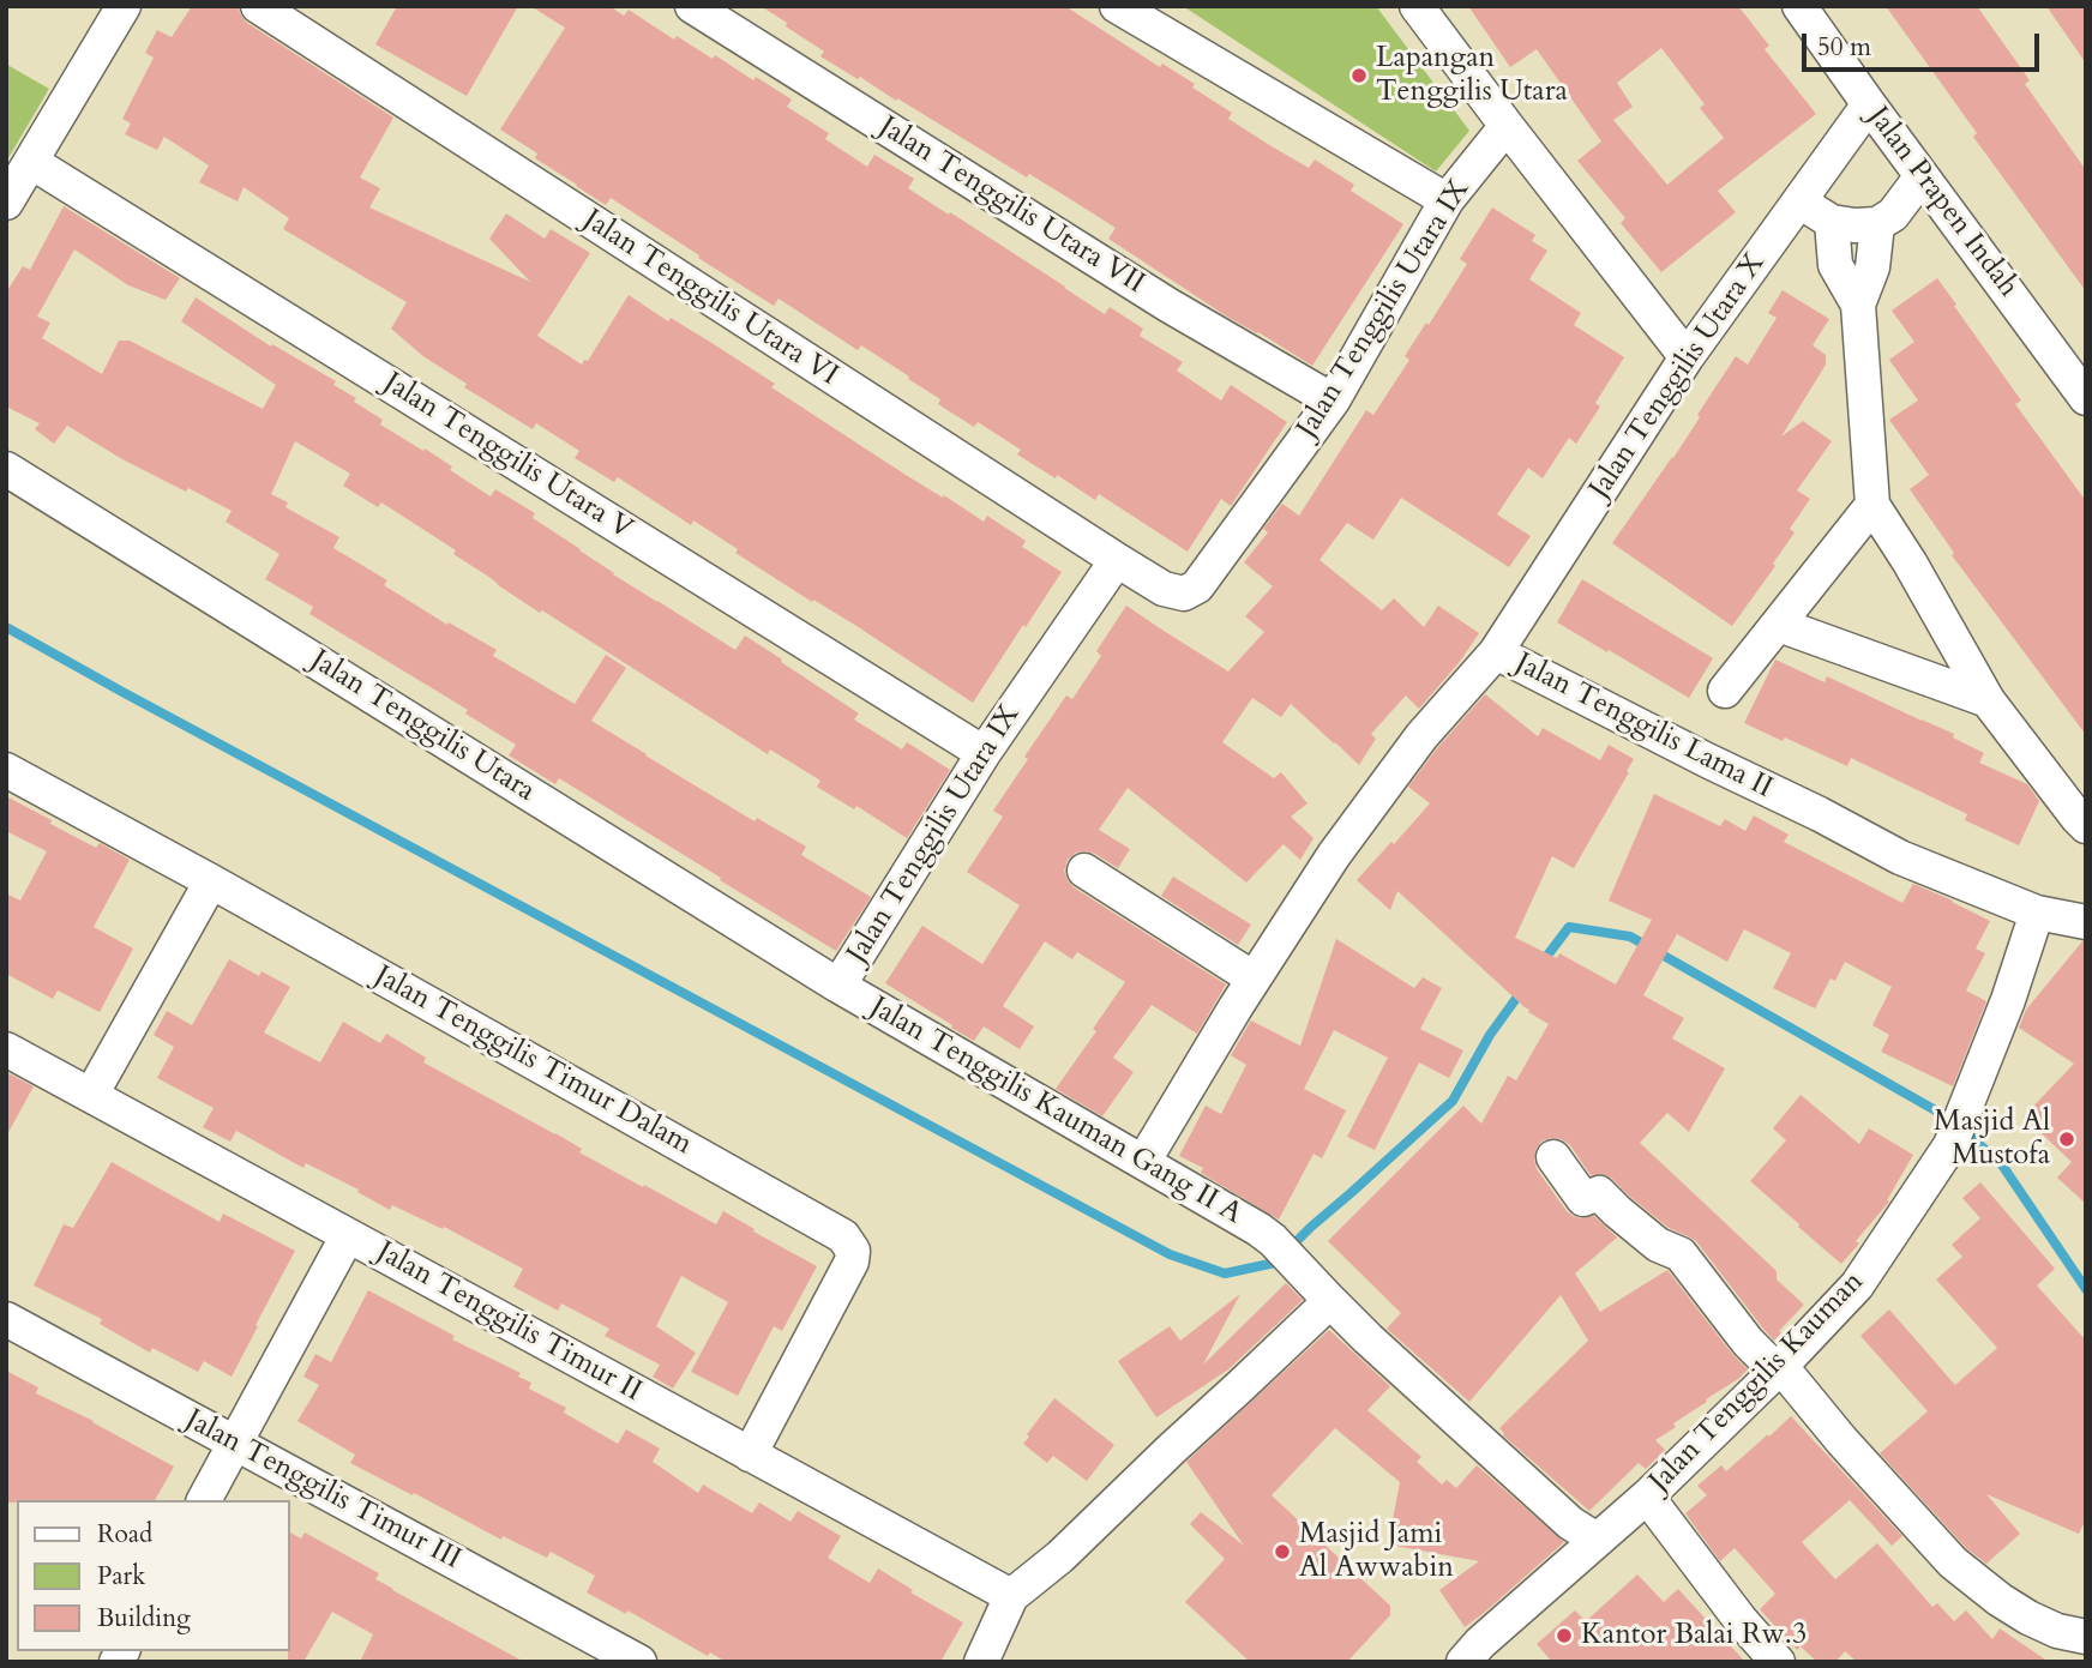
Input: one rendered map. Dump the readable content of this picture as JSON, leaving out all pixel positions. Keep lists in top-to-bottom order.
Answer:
{
  "streets": {
    "street": [
      "Jalan Prapen Indah",
      "Jalan Tenggilis Utara VII",
      "Jalan Tenggilis Utara VI",
      "Jalan Tenggilis Utara IX",
      "Jalan Tenggilis Utara X",
      "Jalan Tenggilis Utara V",
      "Jalan Tenggilis Utara",
      "Jalan Tenggilis Lama II",
      "Jalan Tenggilis Timur Dalam",
      "Jalan Tenggilis Kauman Gang II A",
      "Jalan Tenggilis Timur II",
      "Jalan Tenggilis Kauman",
      "Jalan Tenggilis Timur III"
    ]
  },
  "crossings": [
    ["Jalan Prapen Indah", "Jalan Tenggilis Utara X"],
    ["Jalan Tenggilis Utara VII", "Jalan Tenggilis Utara IX"],
    ["Jalan Tenggilis Utara VI", "Jalan Tenggilis Utara IX"],
    ["Jalan Tenggilis Utara IX", "Jalan Tenggilis Utara V"],
    ["Jalan Tenggilis Utara IX", "Jalan Tenggilis Utara"],
    ["Jalan Tenggilis Utara IX", "Jalan Tenggilis Kauman Gang II A"],
    ["Jalan Tenggilis Utara X", "Jalan Tenggilis Lama II"],
    ["Jalan Tenggilis Utara", "Jalan Tenggilis Kauman Gang II A"],
    ["Jalan Tenggilis Lama II", "Jalan Tenggilis Kauman Gang II A"],
    ["Jalan Tenggilis Lama II", "Jalan Tenggilis Kauman"],
    ["Jalan Tenggilis Timur Dalam", "Jalan Tenggilis Timur II"]
  ],
  "places": [
    "Lapangan Tenggilis Utara",
    "Masjid Al Mustofa",
    "Masjid Jami Al Awwabin",
    "Kantor Balai Rw.3"
  ],
  "legend": ["Road", "Park", "Building"],
  "scale_bar": "50 m"
}
